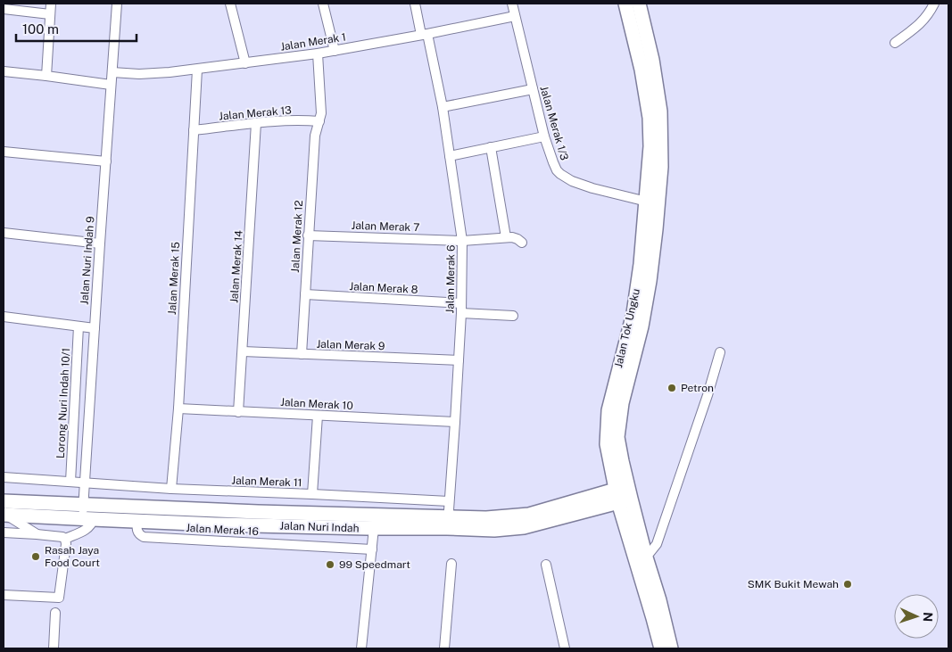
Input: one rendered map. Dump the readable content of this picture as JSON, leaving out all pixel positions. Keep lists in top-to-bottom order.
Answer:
{
  "streets": {
    "main road": ["Jalan Tok Ungku", "Jalan Nuri Indah"],
    "street": [
      "Jalan Merak 1",
      "Jalan Merak 13",
      "Jalan Merak 1/3",
      "Jalan Merak 7",
      "Jalan Merak 12",
      "Jalan Nuri Indah 9",
      "Jalan Merak 14",
      "Jalan Merak 15",
      "Jalan Merak 6",
      "Jalan Merak 8",
      "Jalan Merak 9",
      "Lorong Nuri Indah 10/1",
      "Jalan Merak 10",
      "Jalan Merak 11",
      "Jalan Merak 16"
    ]
  },
  "crossings": [
    ["Jalan Merak 1", "Jalan Merak 1/3"],
    ["Jalan Merak 1", "Jalan Merak 12"],
    ["Jalan Merak 1", "Jalan Nuri Indah 9"],
    ["Jalan Merak 1", "Jalan Merak 15"],
    ["Jalan Merak 1", "Jalan Merak 6"],
    ["Jalan Merak 13", "Jalan Merak 12"],
    ["Jalan Merak 13", "Jalan Merak 14"],
    ["Jalan Merak 13", "Jalan Merak 15"],
    ["Jalan Merak 1/3", "Jalan Tok Ungku"],
    ["Jalan Merak 7", "Jalan Merak 12"],
    ["Jalan Merak 7", "Jalan Merak 6"],
    ["Jalan Merak 12", "Jalan Merak 8"],
    ["Jalan Merak 12", "Jalan Merak 9"],
    ["Jalan Nuri Indah 9", "Jalan Merak 11"],
    ["Jalan Nuri Indah 9", "Jalan Nuri Indah"],
    ["Jalan Merak 14", "Jalan Merak 9"],
    ["Jalan Merak 14", "Jalan Merak 10"],
    ["Jalan Merak 15", "Jalan Merak 10"],
    ["Jalan Merak 15", "Jalan Merak 11"],
    ["Jalan Merak 6", "Jalan Merak 8"],
    ["Jalan Merak 6", "Jalan Merak 9"],
    ["Jalan Merak 6", "Jalan Merak 10"],
    ["Jalan Merak 6", "Jalan Merak 11"],
    ["Jalan Merak 6", "Jalan Nuri Indah"],
    ["Jalan Tok Ungku", "Jalan Nuri Indah"],
    ["Lorong Nuri Indah 10/1", "Jalan Merak 11"],
    ["Jalan Nuri Indah", "Jalan Merak 16"]
  ],
  "places": [
    "Petron",
    "Rasah Jaya Food Court",
    "99 Speedmart",
    "SMK Bukit Mewah"
  ],
  "scale_bar": "100 m",
  "north": "right"
}
